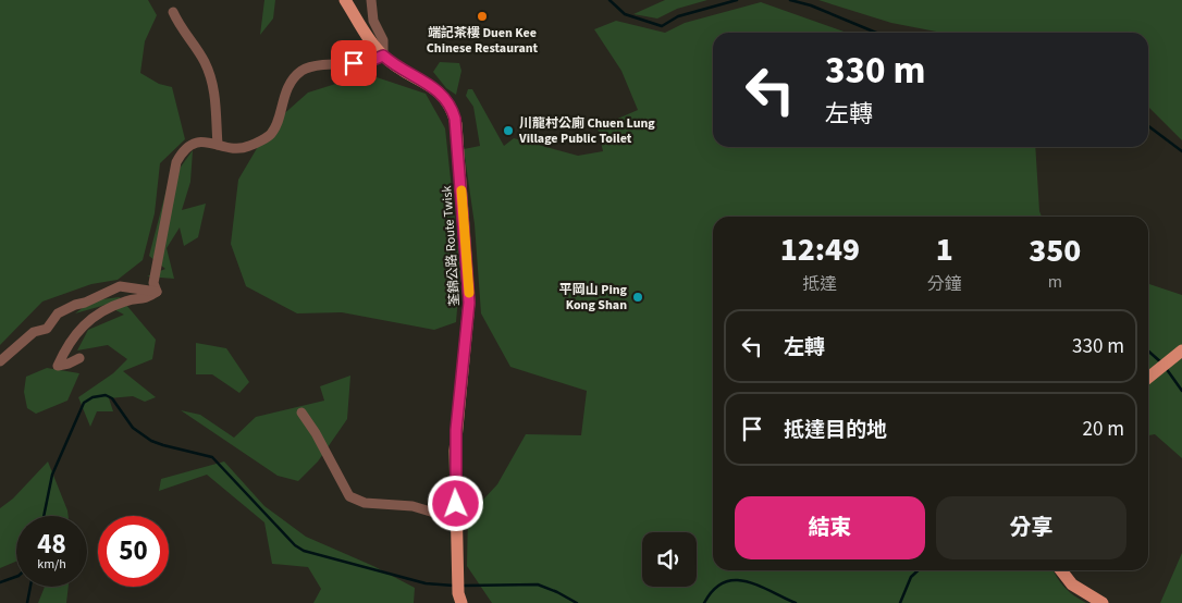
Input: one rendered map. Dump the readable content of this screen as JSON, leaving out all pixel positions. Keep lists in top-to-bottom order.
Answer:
{
  "streets": {
    "main road": ["荃錦公路 Route Twisk"]
  },
  "places": ["端記茶樓 Duen Kee Chinese Restaurant", "川龍村公廁 Chuen Lung Village Public Toilet", "平岡山 Ping Kong Shan"],
  "page": {
    "turn": ["330 m", "左轉"],
    "eta": [
      "12:49",
      "抵達",
      "1",
      "分鐘",
      "350",
      "m"
    ],
    "list": [
      {
        "name": "左轉",
        "value": "330 m"
      },
      {
        "name": "抵達目的地",
        "value": "20 m"
      }
    ],
    "buttons": ["結束", "分享"],
    "speed": "48 km/h",
    "limit": "50"
  }
}
